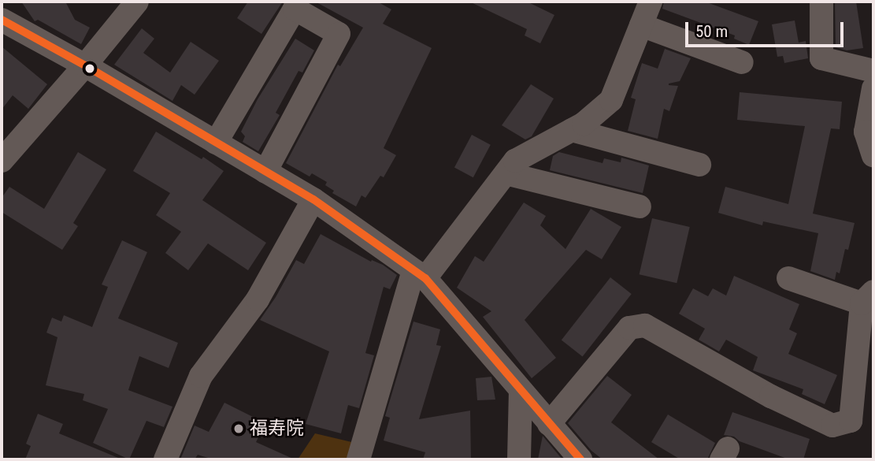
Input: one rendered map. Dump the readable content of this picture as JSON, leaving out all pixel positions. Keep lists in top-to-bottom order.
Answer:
{
  "places": ["福寿院"],
  "scale_bar": "50 m"
}
